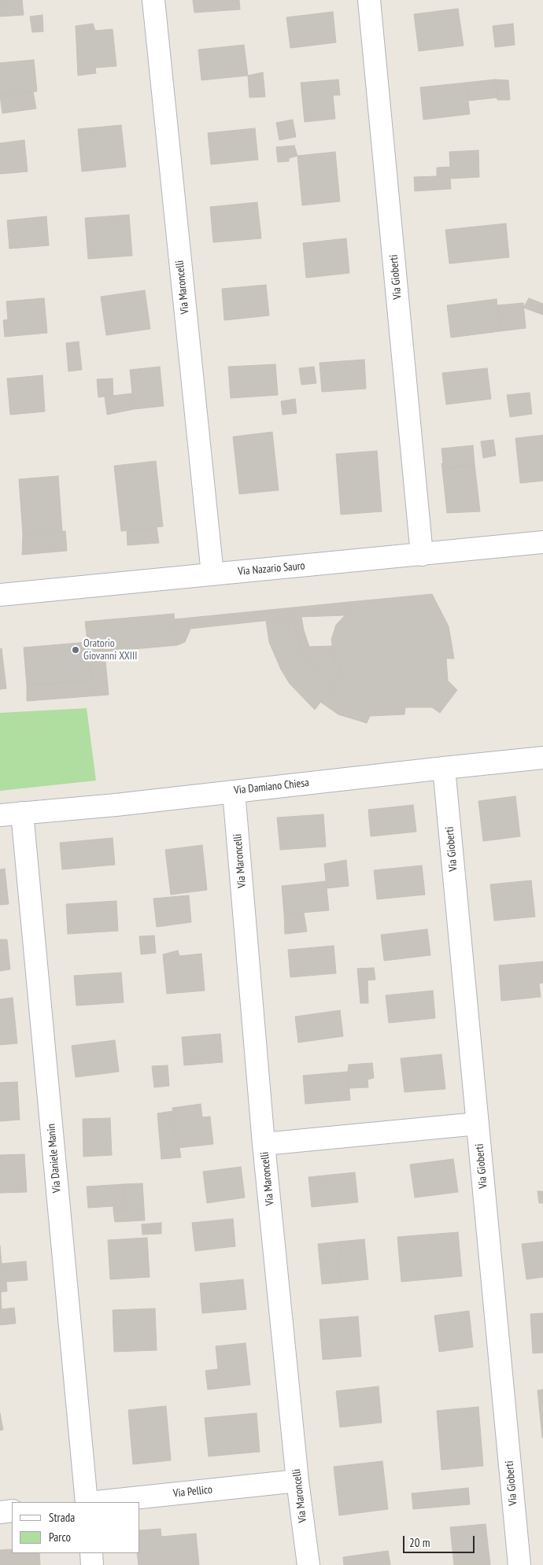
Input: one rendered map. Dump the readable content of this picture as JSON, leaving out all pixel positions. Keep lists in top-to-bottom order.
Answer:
{
  "streets": {
    "street": [
      "Via Gioberti",
      "Via Maroncelli",
      "Via Nazario Sauro",
      "Via Damiano Chiesa",
      "Via Daniele Manin",
      "Via Pellico"
    ]
  },
  "crossings": [
    ["Via Gioberti", "Via Nazario Sauro"],
    ["Via Gioberti", "Via Damiano Chiesa"],
    ["Via Maroncelli", "Via Nazario Sauro"],
    ["Via Maroncelli", "Via Damiano Chiesa"],
    ["Via Maroncelli", "Via Pellico"],
    ["Via Damiano Chiesa", "Via Daniele Manin"]
  ],
  "places": ["Oratorio Giovanni XXIII"],
  "legend": ["Strada", "Parco"],
  "scale_bar": "20 m"
}
